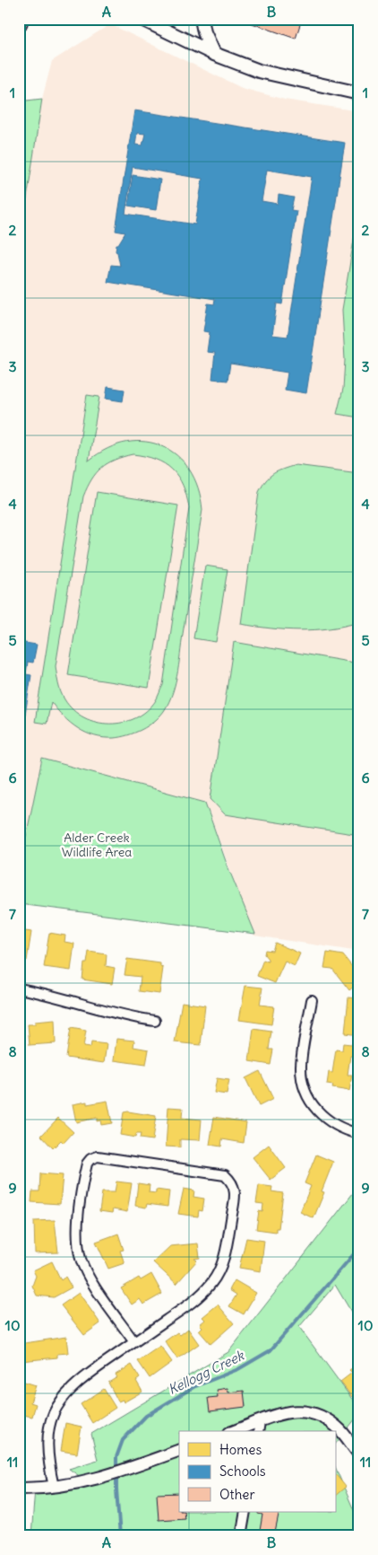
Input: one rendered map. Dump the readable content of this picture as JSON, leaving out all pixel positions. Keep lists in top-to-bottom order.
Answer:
{
  "water": ["Kellogg Creek"],
  "parks": ["Alder Creek Wildlife Area"],
  "legend": ["Homes", "Schools", "Other"],
  "grid": {
    "columns": ["A", "B"],
    "rows": [
      "1",
      "2",
      "3",
      "4",
      "5",
      "6",
      "7",
      "8",
      "9",
      "10",
      "11"
    ]
  }
}
